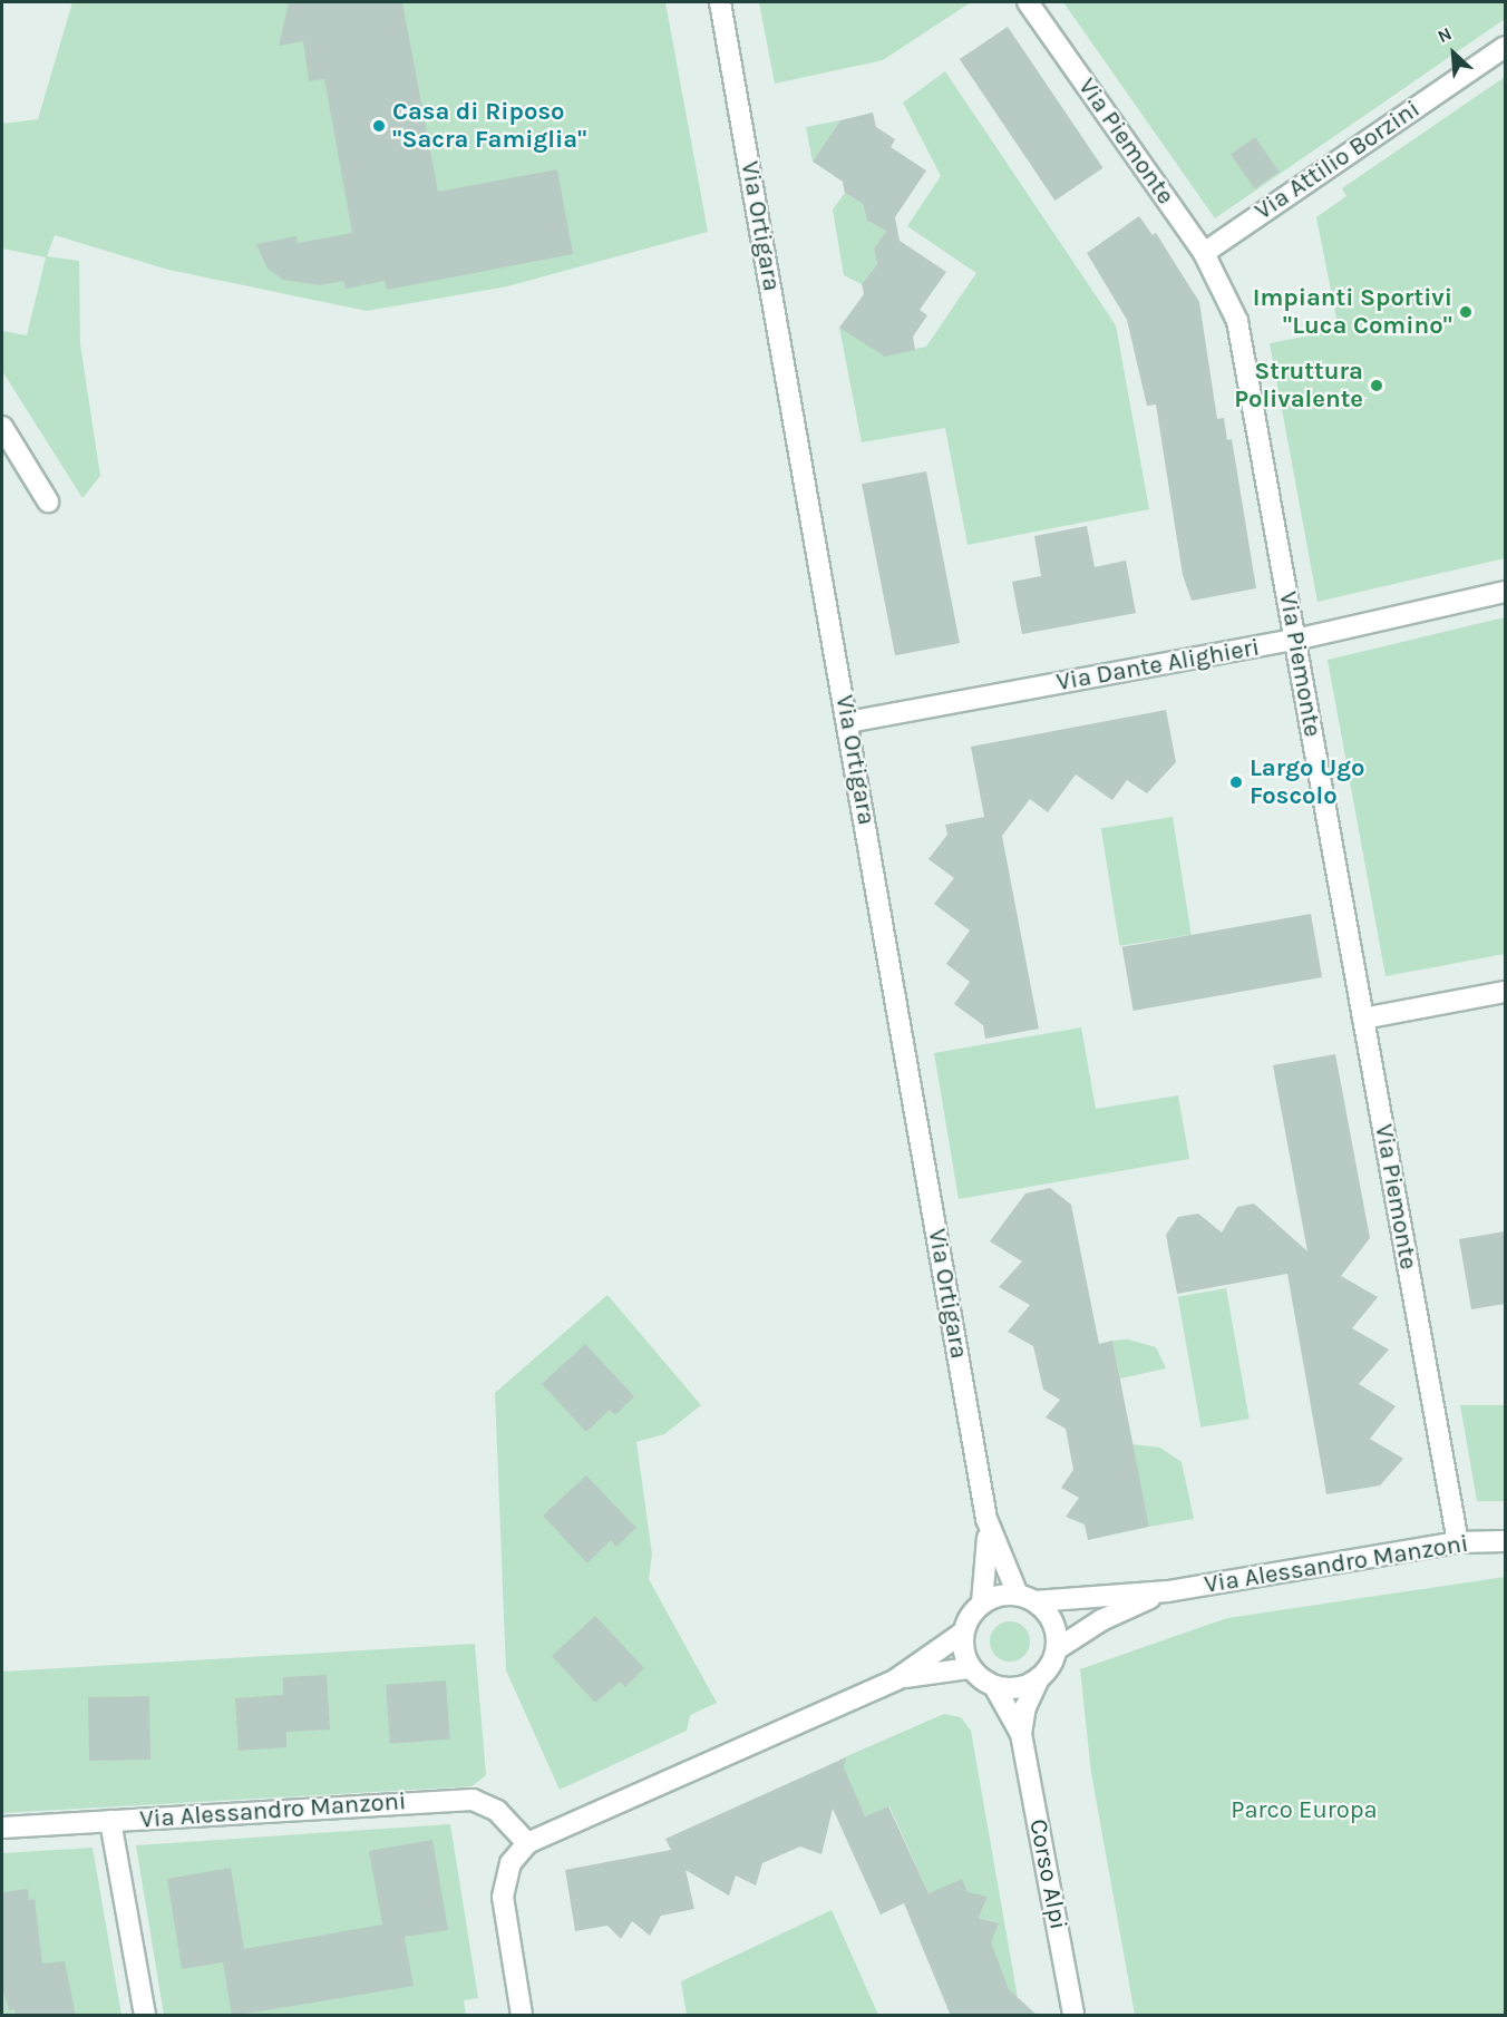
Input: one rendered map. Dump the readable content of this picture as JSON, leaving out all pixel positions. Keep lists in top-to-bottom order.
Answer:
{
  "streets": {
    "street": [
      "Via Piemonte",
      "Via Attilio Borzini",
      "Via Ortigara",
      "Via Dante Alighieri",
      "Via Alessandro Manzoni",
      "Corso Alpi"
    ]
  },
  "crossings": [
    ["Via Piemonte", "Via Attilio Borzini"],
    ["Via Piemonte", "Via Dante Alighieri"],
    ["Via Piemonte", "Via Alessandro Manzoni"],
    ["Via Ortigara", "Via Dante Alighieri"],
    ["Via Ortigara", "Via Alessandro Manzoni"],
    ["Via Ortigara", "Corso Alpi"],
    ["Via Alessandro Manzoni", "Corso Alpi"]
  ],
  "parks": ["Parco Europa"],
  "places": [
    "Casa di Riposo \"Sacra Famiglia\"",
    "Impianti Sportivi \"Luca Comino\"",
    "Struttura Polivalente",
    "Largo Ugo Foscolo"
  ],
  "north": "top left"
}
